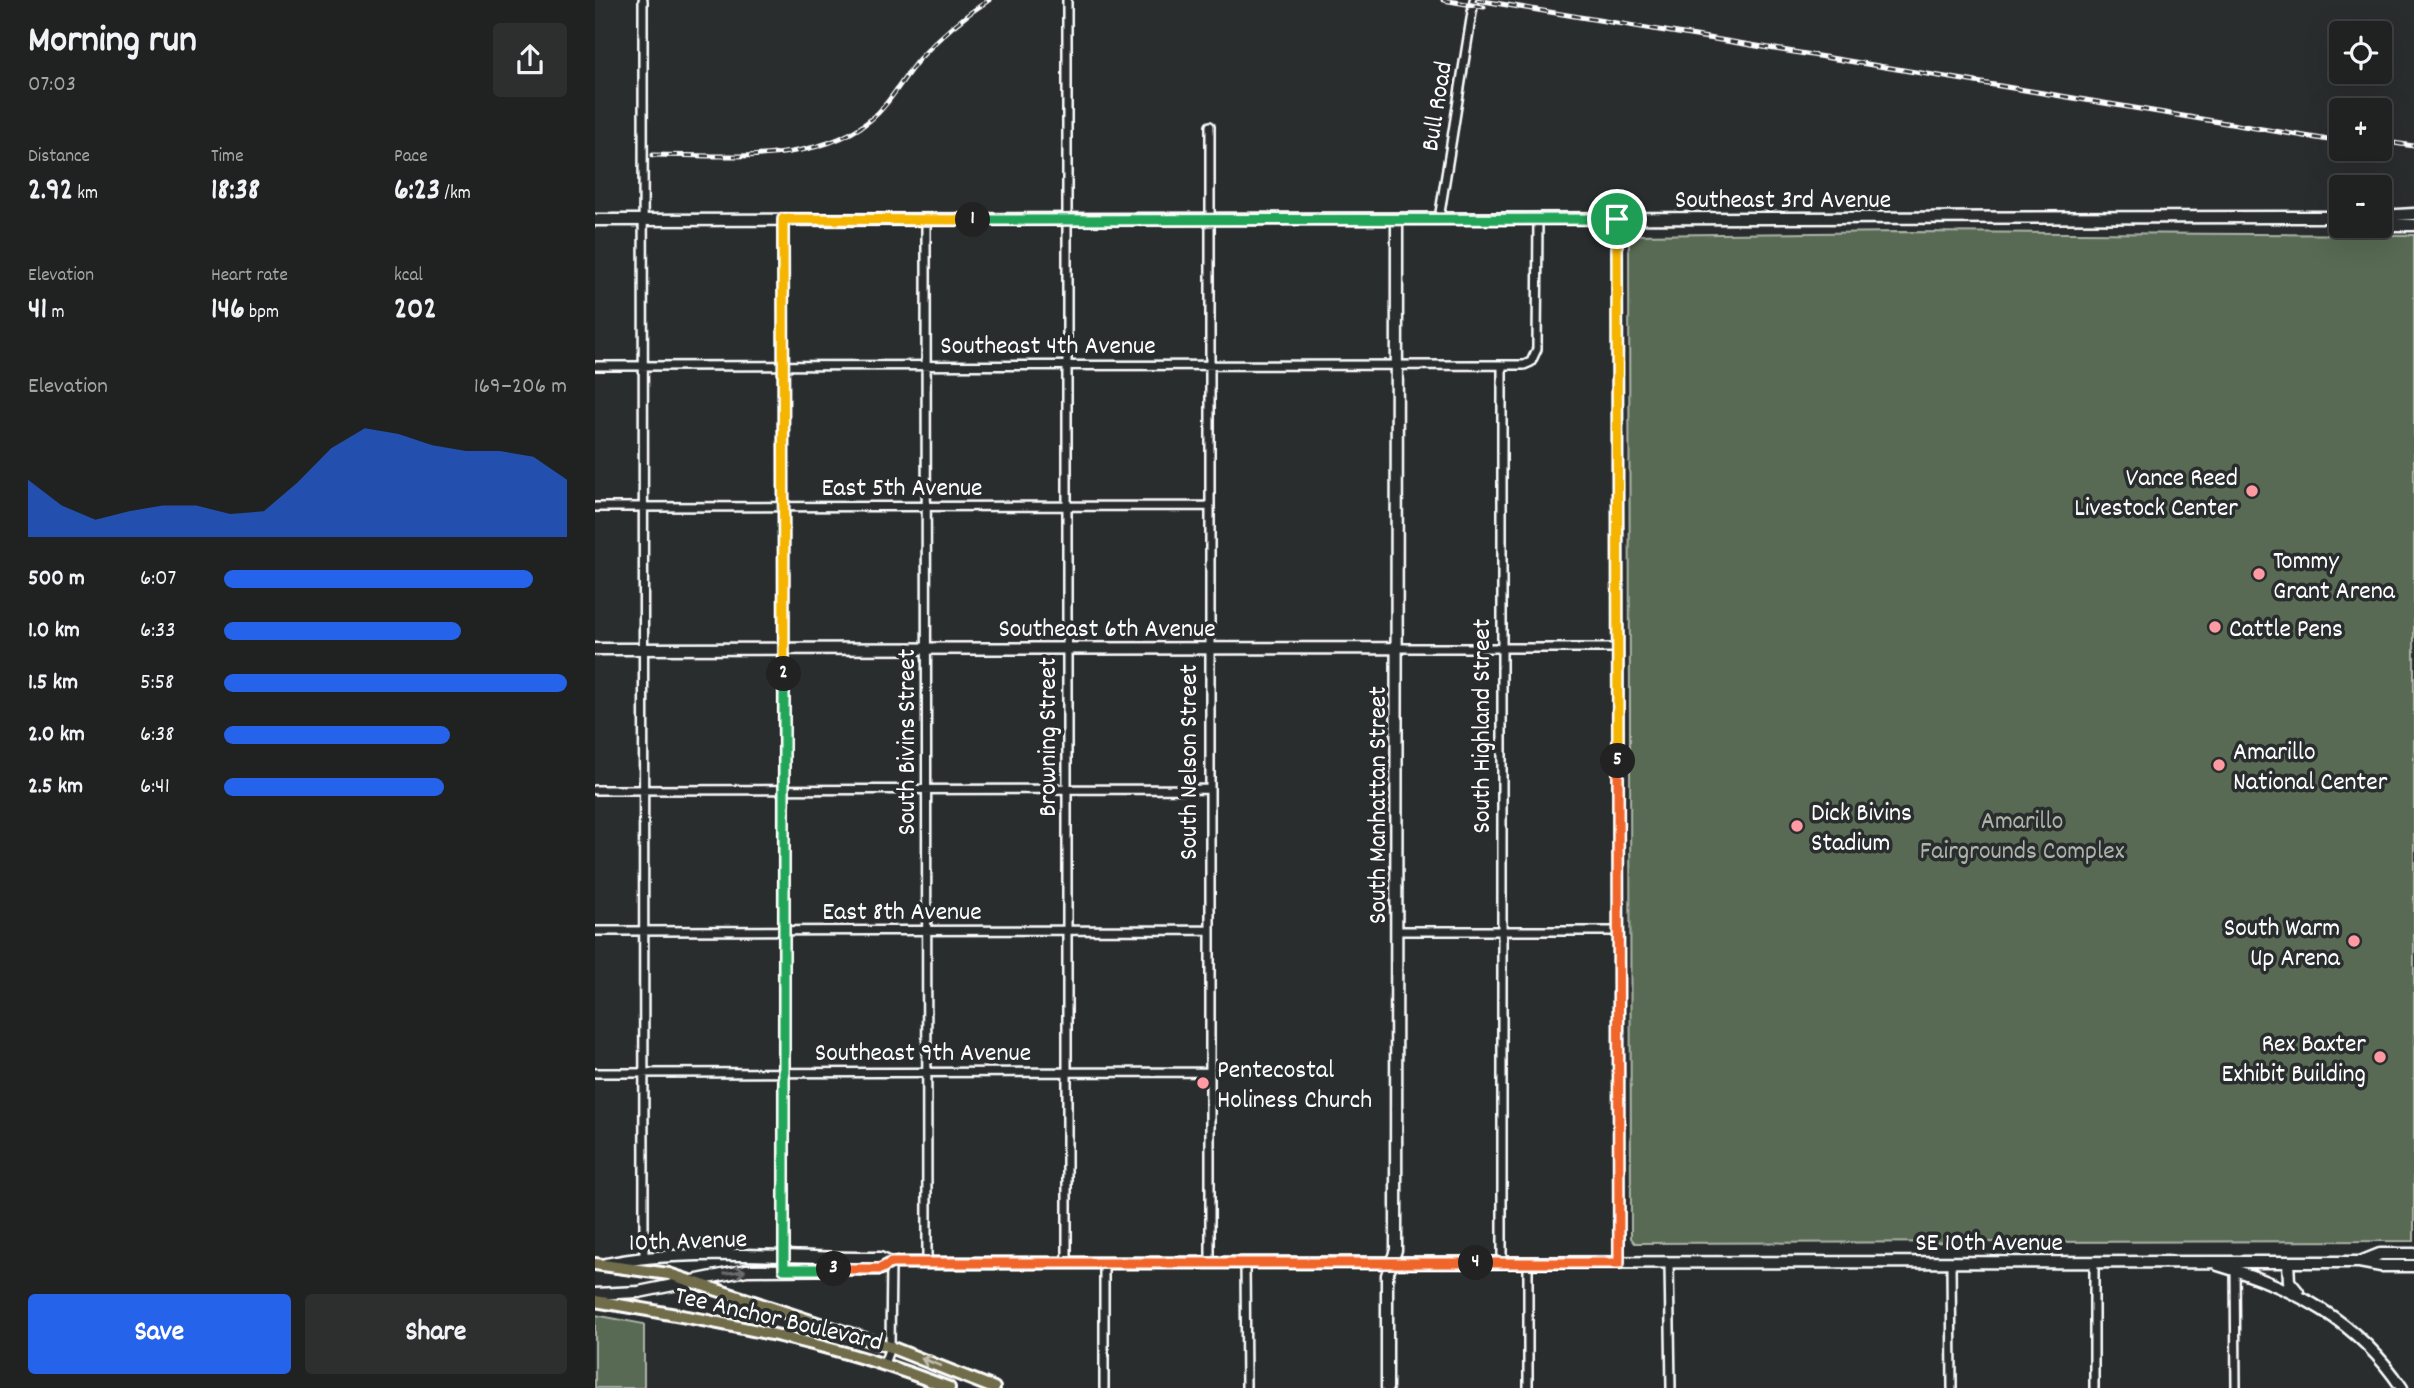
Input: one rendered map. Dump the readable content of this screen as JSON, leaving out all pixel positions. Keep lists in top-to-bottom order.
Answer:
{
  "streets": {
    "main road": [
      "Southeast 3rd Avenue",
      "Southeast 6th Avenue",
      "South Manhattan Street",
      "10th Avenue",
      "SE 10th Avenue",
      "Tee Anchor Boulevard"
    ],
    "street": [
      "Bull Road",
      "Southeast 4th Avenue",
      "East 5th Avenue",
      "South Highland Street",
      "Browning Street",
      "South Bivins Street",
      "South Nelson Street",
      "East 8th Avenue",
      "Southeast 9th Avenue"
    ]
  },
  "crossings": [
    ["Bull Road", "Southeast 3rd Avenue"],
    ["Southeast 3rd Avenue", "Browning Street"],
    ["Southeast 3rd Avenue", "South Bivins Street"],
    ["Southeast 3rd Avenue", "South Nelson Street"],
    ["Southeast 3rd Avenue", "South Manhattan Street"],
    ["Southeast 4th Avenue", "South Highland Street"],
    ["Southeast 4th Avenue", "Browning Street"],
    ["Southeast 4th Avenue", "South Bivins Street"],
    ["Southeast 4th Avenue", "South Nelson Street"],
    ["Southeast 4th Avenue", "South Manhattan Street"],
    ["East 5th Avenue", "Browning Street"],
    ["East 5th Avenue", "South Bivins Street"],
    ["East 5th Avenue", "South Nelson Street"],
    ["Southeast 6th Avenue", "South Highland Street"],
    ["Southeast 6th Avenue", "Browning Street"],
    ["Southeast 6th Avenue", "South Bivins Street"],
    ["Southeast 6th Avenue", "South Nelson Street"],
    ["Southeast 6th Avenue", "South Manhattan Street"],
    ["Browning Street", "East 8th Avenue"],
    ["Browning Street", "Southeast 9th Avenue"],
    ["Browning Street", "10th Avenue"],
    ["South Bivins Street", "East 8th Avenue"],
    ["South Bivins Street", "Southeast 9th Avenue"],
    ["South Bivins Street", "10th Avenue"],
    ["South Nelson Street", "East 8th Avenue"],
    ["South Nelson Street", "Southeast 9th Avenue"],
    ["South Nelson Street", "10th Avenue"],
    ["South Manhattan Street", "10th Avenue"],
    ["10th Avenue", "Tee Anchor Boulevard"]
  ],
  "parks": ["Amarillo Fairgrounds Complex"],
  "places": [
    "Vance Reed Livestock Center",
    "Tommy Grant Arena",
    "Cattle Pens",
    "Amarillo National Center",
    "Dick Bivins Stadium",
    "South Warm Up Arena",
    "Rex Baxter Exhibit Building",
    "Pentecostal Holiness Church"
  ],
  "page": {
    "heading": ["Morning run", "07:03"],
    "map_buttons": ["+", "−"],
    "stats": [
      ["Distance", "2.92 km"],
      ["Time", "18:38"],
      ["Pace", "6:23 /km"],
      ["Elevation", "41 m"],
      ["Heart rate", "146 bpm"],
      ["kcal", "202"]
    ],
    "pins": [
      "1",
      "2",
      "5",
      "4",
      "3"
    ],
    "chart": ["Elevation", "169–206 m"],
    "list": [
      {
        "name": "500 m",
        "note": "6:07"
      },
      {
        "name": "1.0 km",
        "note": "6:33"
      },
      {
        "name": "1.5 km",
        "note": "5:58"
      },
      {
        "name": "2.0 km",
        "note": "6:38"
      },
      {
        "name": "2.5 km",
        "note": "6:41"
      }
    ],
    "buttons": ["Save", "Share"]
  }
}
